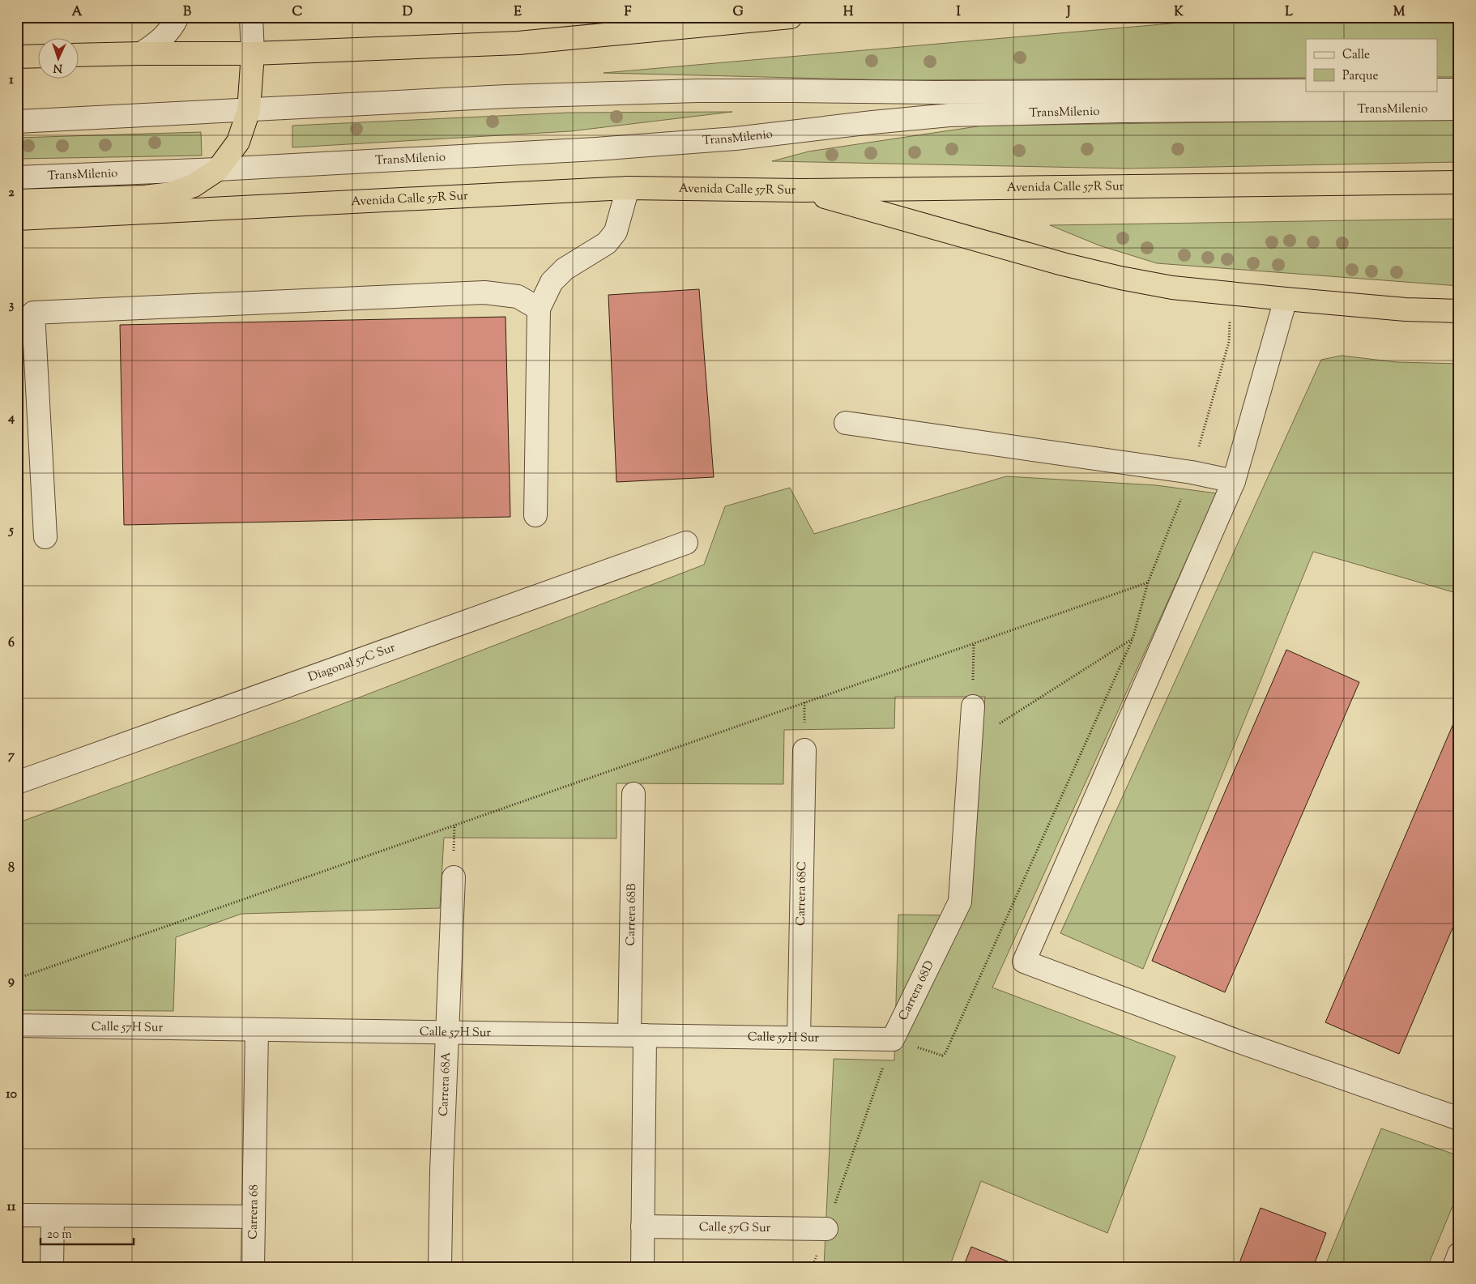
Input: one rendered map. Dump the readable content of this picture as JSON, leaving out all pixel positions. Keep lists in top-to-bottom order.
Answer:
{
  "streets": {
    "highway": ["Avenida Calle 57R Sur"],
    "street": [
      "TransMilenio",
      "Diagonal 57C Sur",
      "Carrera 68C",
      "Carrera 68B",
      "Carrera 68D",
      "Calle 57H Sur",
      "Carrera 68A",
      "Carrera 68",
      "Calle 57G Sur"
    ]
  },
  "crossings": [
    ["Carrera 68C", "Calle 57H Sur"],
    ["Carrera 68B", "Calle 57H Sur"],
    ["Carrera 68B", "Calle 57G Sur"],
    ["Carrera 68D", "Calle 57H Sur"],
    ["Calle 57H Sur", "Carrera 68A"],
    ["Calle 57H Sur", "Carrera 68"]
  ],
  "legend": ["Calle", "Parque"],
  "scale_bar": "20 m",
  "north": "bottom",
  "grid": {
    "columns": [
      "A",
      "B",
      "C",
      "D",
      "E",
      "F",
      "G",
      "H",
      "I",
      "J",
      "K",
      "L",
      "M"
    ],
    "rows": [
      "1",
      "2",
      "3",
      "4",
      "5",
      "6",
      "7",
      "8",
      "9",
      "10",
      "11"
    ]
  }
}
